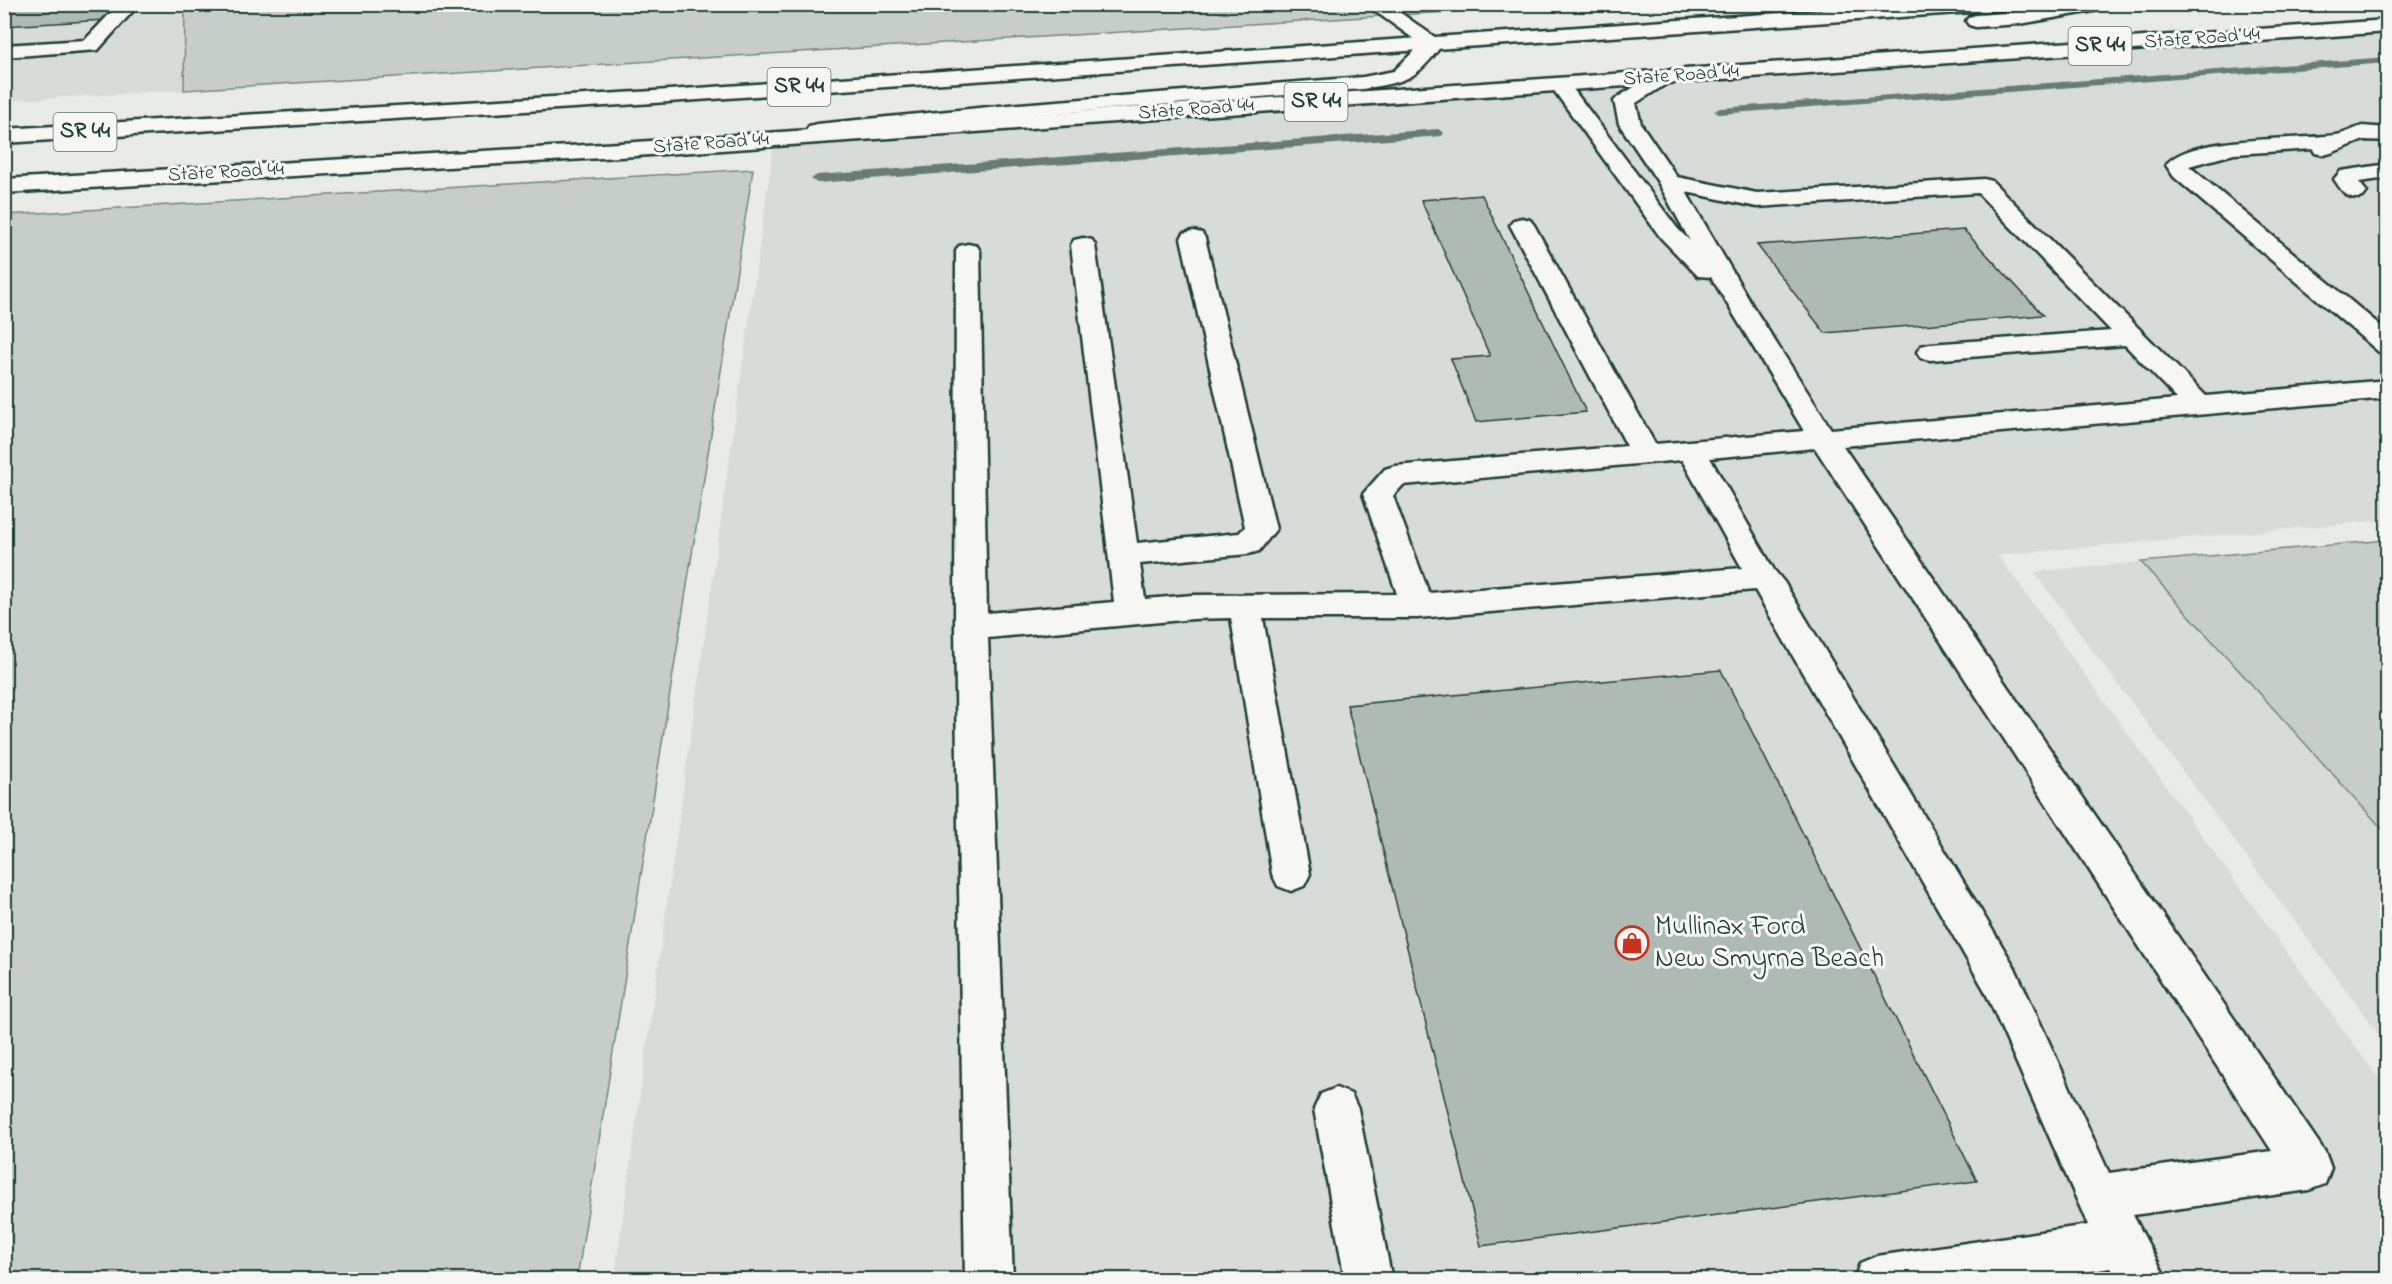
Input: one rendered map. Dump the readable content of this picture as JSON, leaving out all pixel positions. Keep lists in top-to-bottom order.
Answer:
{
  "streets": {
    "main road": ["State Road 44", "SR 44"]
  },
  "places": {
    "shop": ["Mullinax Ford New Smyrna Beach"]
  }
}
